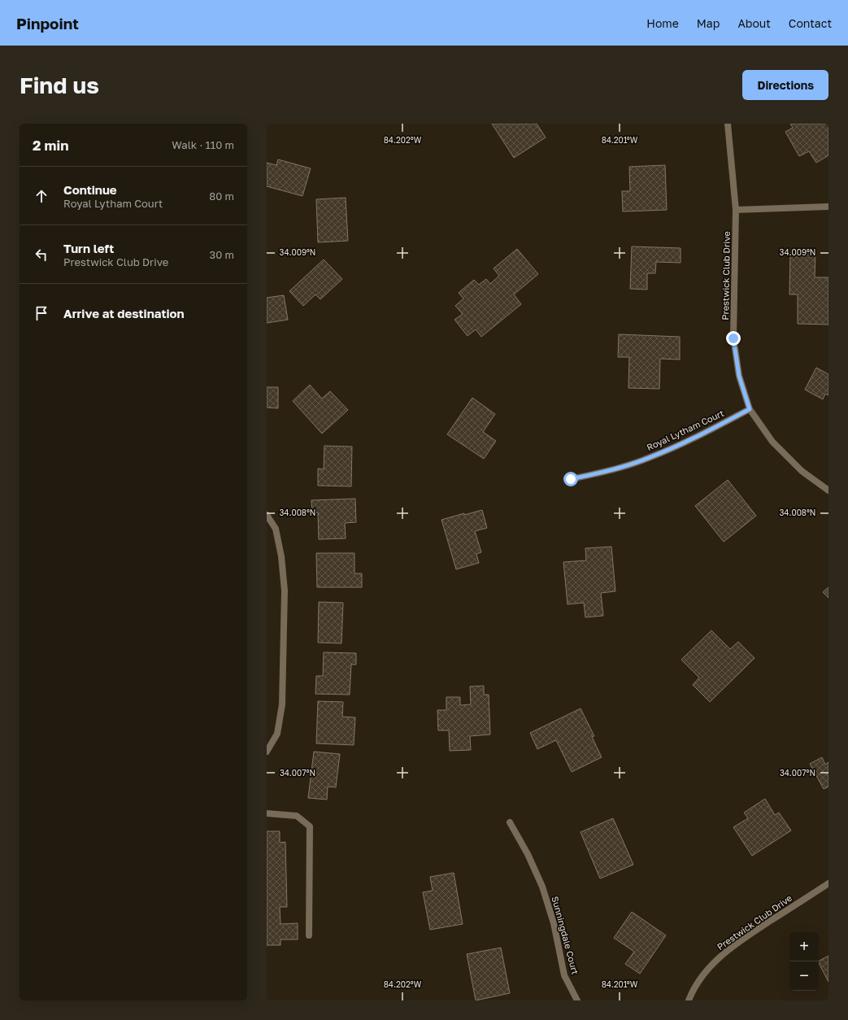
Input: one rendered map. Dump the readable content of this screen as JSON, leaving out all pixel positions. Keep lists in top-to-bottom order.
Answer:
{
  "streets": {
    "street": ["Prestwick Club Drive", "Royal Lytham Court", "Sunningdale Court"]
  },
  "crossings": [
    ["Prestwick Club Drive", "Royal Lytham Court"]
  ],
  "page": {
    "header": "Pinpoint",
    "nav": [
      "Home",
      "Map",
      "About",
      "Contact"
    ],
    "buttons": "Directions",
    "title": "Find us",
    "heading": ["2 min", "Walk · 110 m"],
    "list": [
      ["Continue", "Royal Lytham Court", "80 m"],
      ["Turn left", "Prestwick Club Drive", "30 m"],
      "Arrive at destination"
    ],
    "map_buttons": ["+", "−"]
  },
  "coordinates": [
    "84.202°W",
    "84.201°W",
    "34.009°N",
    "34.008°N",
    "34.007°N"
  ]
}
